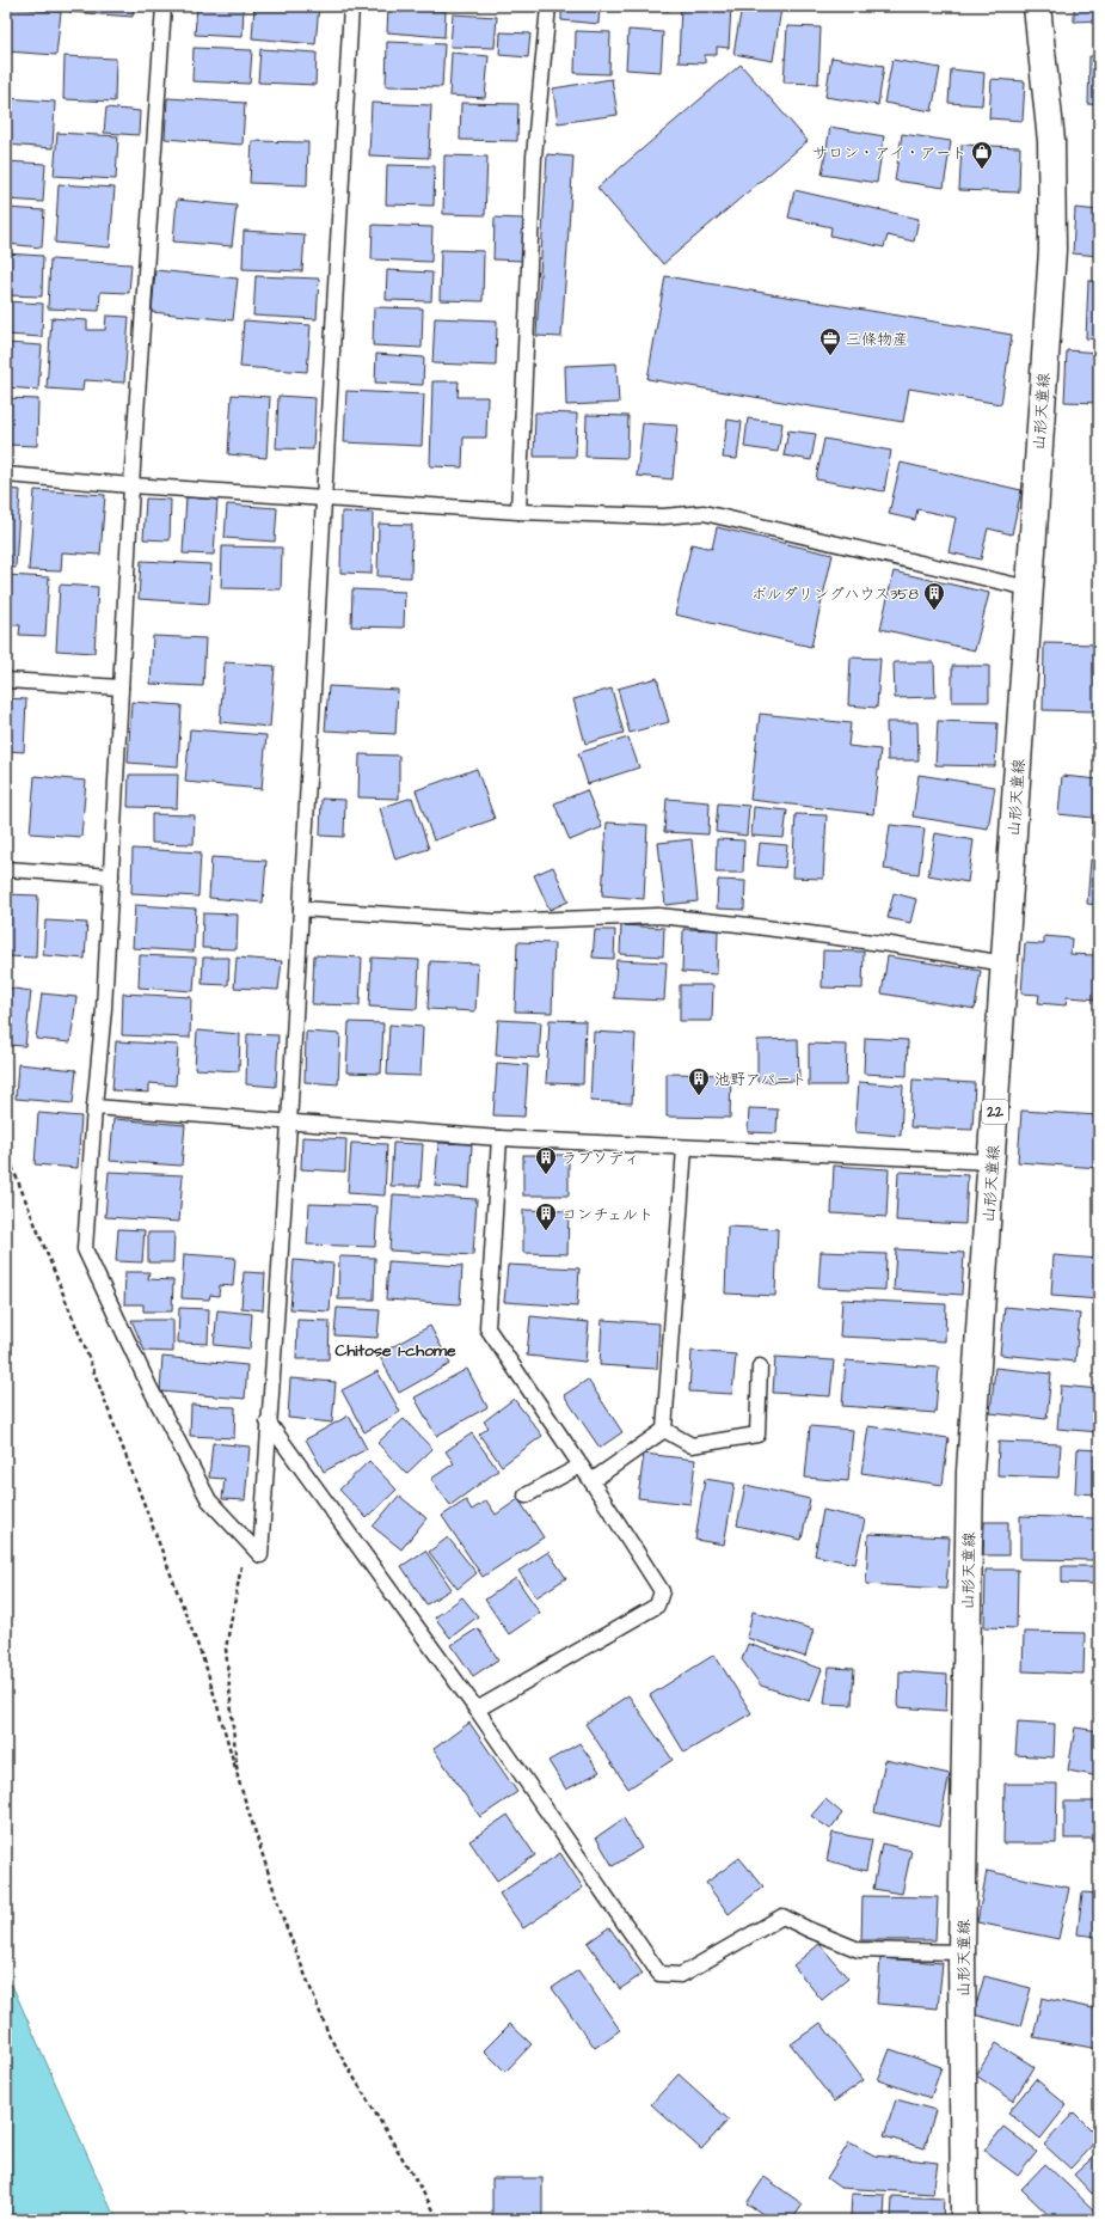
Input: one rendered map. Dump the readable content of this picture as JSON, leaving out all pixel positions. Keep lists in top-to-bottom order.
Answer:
{
  "streets": {
    "main road": ["山形天童線", "22"]
  },
  "districts": ["Chitose 1-chome"],
  "places": {
    "shop": ["サロン・アイ・アート"],
    "office": ["三條物産"],
    "building": [
      "ボルダリングハウス358",
      "池野アパート",
      "ラプソディ",
      "コンチェルト"
    ]
  }
}
